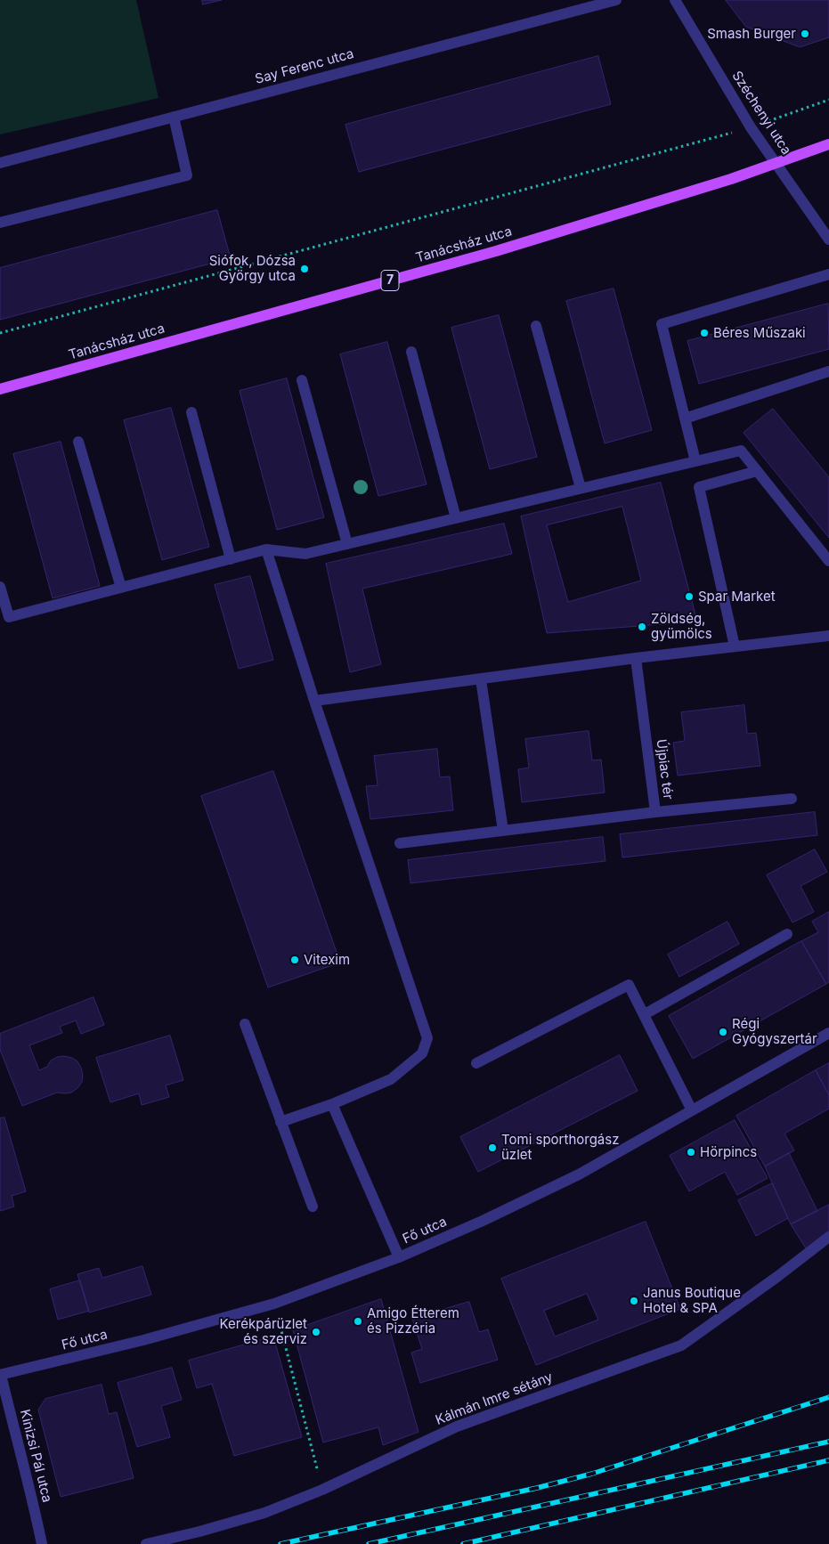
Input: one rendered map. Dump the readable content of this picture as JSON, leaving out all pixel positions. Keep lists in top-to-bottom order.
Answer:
{
  "streets": {
    "main road": ["Tanácsház utca", "7"],
    "street": [
      "Say Ferenc utca",
      "Széchenyi utca",
      "Újpiac tér",
      "Fő utca",
      "Kálmán Imre sétány",
      "Kinizsi Pál utca"
    ]
  },
  "crossings": [
    ["Széchenyi utca", "Tanácsház utca"],
    ["Fő utca", "Kinizsi Pál utca"]
  ],
  "places": [
    "Smash Burger",
    "Siófok, Dózsa György utca",
    "Béres Műszaki",
    "Spar Market",
    "Zöldség, gyümölcs",
    "Vitexim",
    "Régi Gyógyszertár",
    "Tomi sporthorgász üzlet",
    "Hörpincs",
    "Janus Boutique Hotel & SPA",
    "Amigo Étterem és Pizzéria",
    "Kerékpárüzlet és szerviz"
  ]
}
